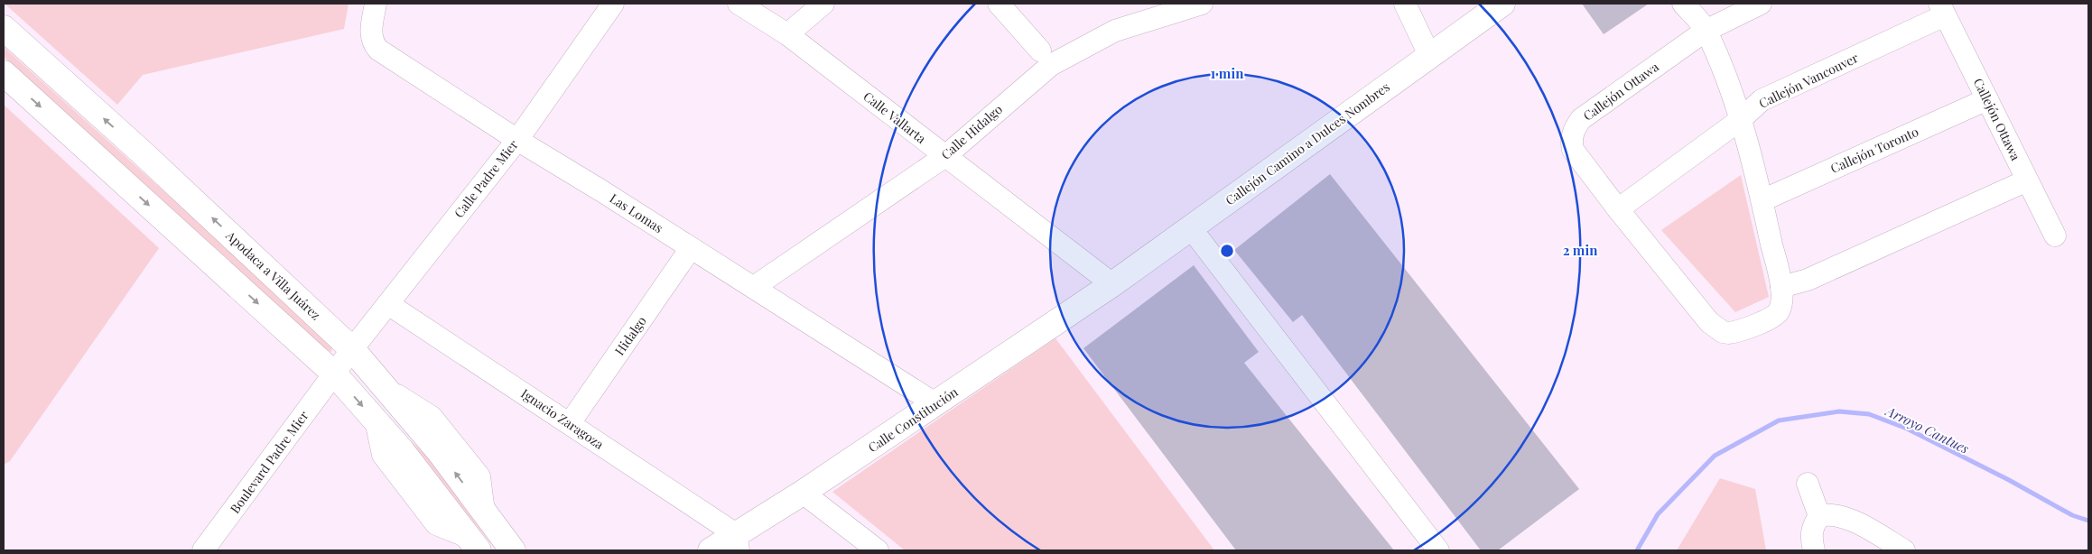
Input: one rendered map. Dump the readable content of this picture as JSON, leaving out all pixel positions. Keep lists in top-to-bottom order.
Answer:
{
  "streets": {
    "main road": ["Callejón Camino a Dulces Nombres", "Apodaca a Villa Juárez", "Calle Constitución"],
    "street": [
      "Callejón Vancouver",
      "Callejón Ottawa",
      "Calle Vallarta",
      "Calle Hidalgo",
      "Callejón Toronto",
      "Calle Padre Mier",
      "Las Lomas",
      "Hidalgo",
      "Ignacio Zaragoza",
      "Boulevard Padre Mier"
    ]
  },
  "crossings": [
    ["Callejón Vancouver", "Callejón Ottawa"],
    ["Callejón Ottawa", "Callejón Toronto"],
    ["Calle Vallarta", "Calle Hidalgo"],
    ["Calle Vallarta", "Callejón Camino a Dulces Nombres"],
    ["Calle Vallarta", "Calle Constitución"],
    ["Calle Hidalgo", "Las Lomas"],
    ["Callejón Camino a Dulces Nombres", "Calle Constitución"],
    ["Calle Padre Mier", "Las Lomas"],
    ["Calle Padre Mier", "Apodaca a Villa Juárez"],
    ["Calle Padre Mier", "Ignacio Zaragoza"],
    ["Calle Padre Mier", "Boulevard Padre Mier"],
    ["Las Lomas", "Hidalgo"],
    ["Las Lomas", "Calle Constitución"],
    ["Apodaca a Villa Juárez", "Boulevard Padre Mier"],
    ["Hidalgo", "Ignacio Zaragoza"],
    ["Ignacio Zaragoza", "Calle Constitución"]
  ],
  "water": ["Arroyo Cantues"],
  "rings": ["1 min", "2 min"]
}
